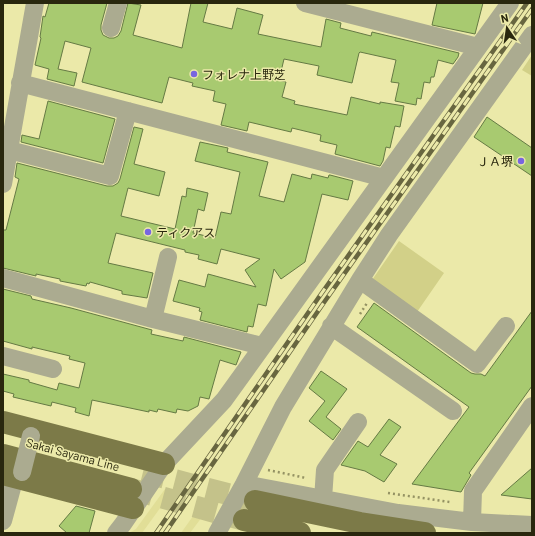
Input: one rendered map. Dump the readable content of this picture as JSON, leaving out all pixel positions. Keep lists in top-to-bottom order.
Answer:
{
  "streets": {
    "main road": ["Sakai Sayama Line"]
  },
  "places": ["フォレナ上野芝", "ＪＡ堺", "ティクアス"],
  "north": "top"
}
